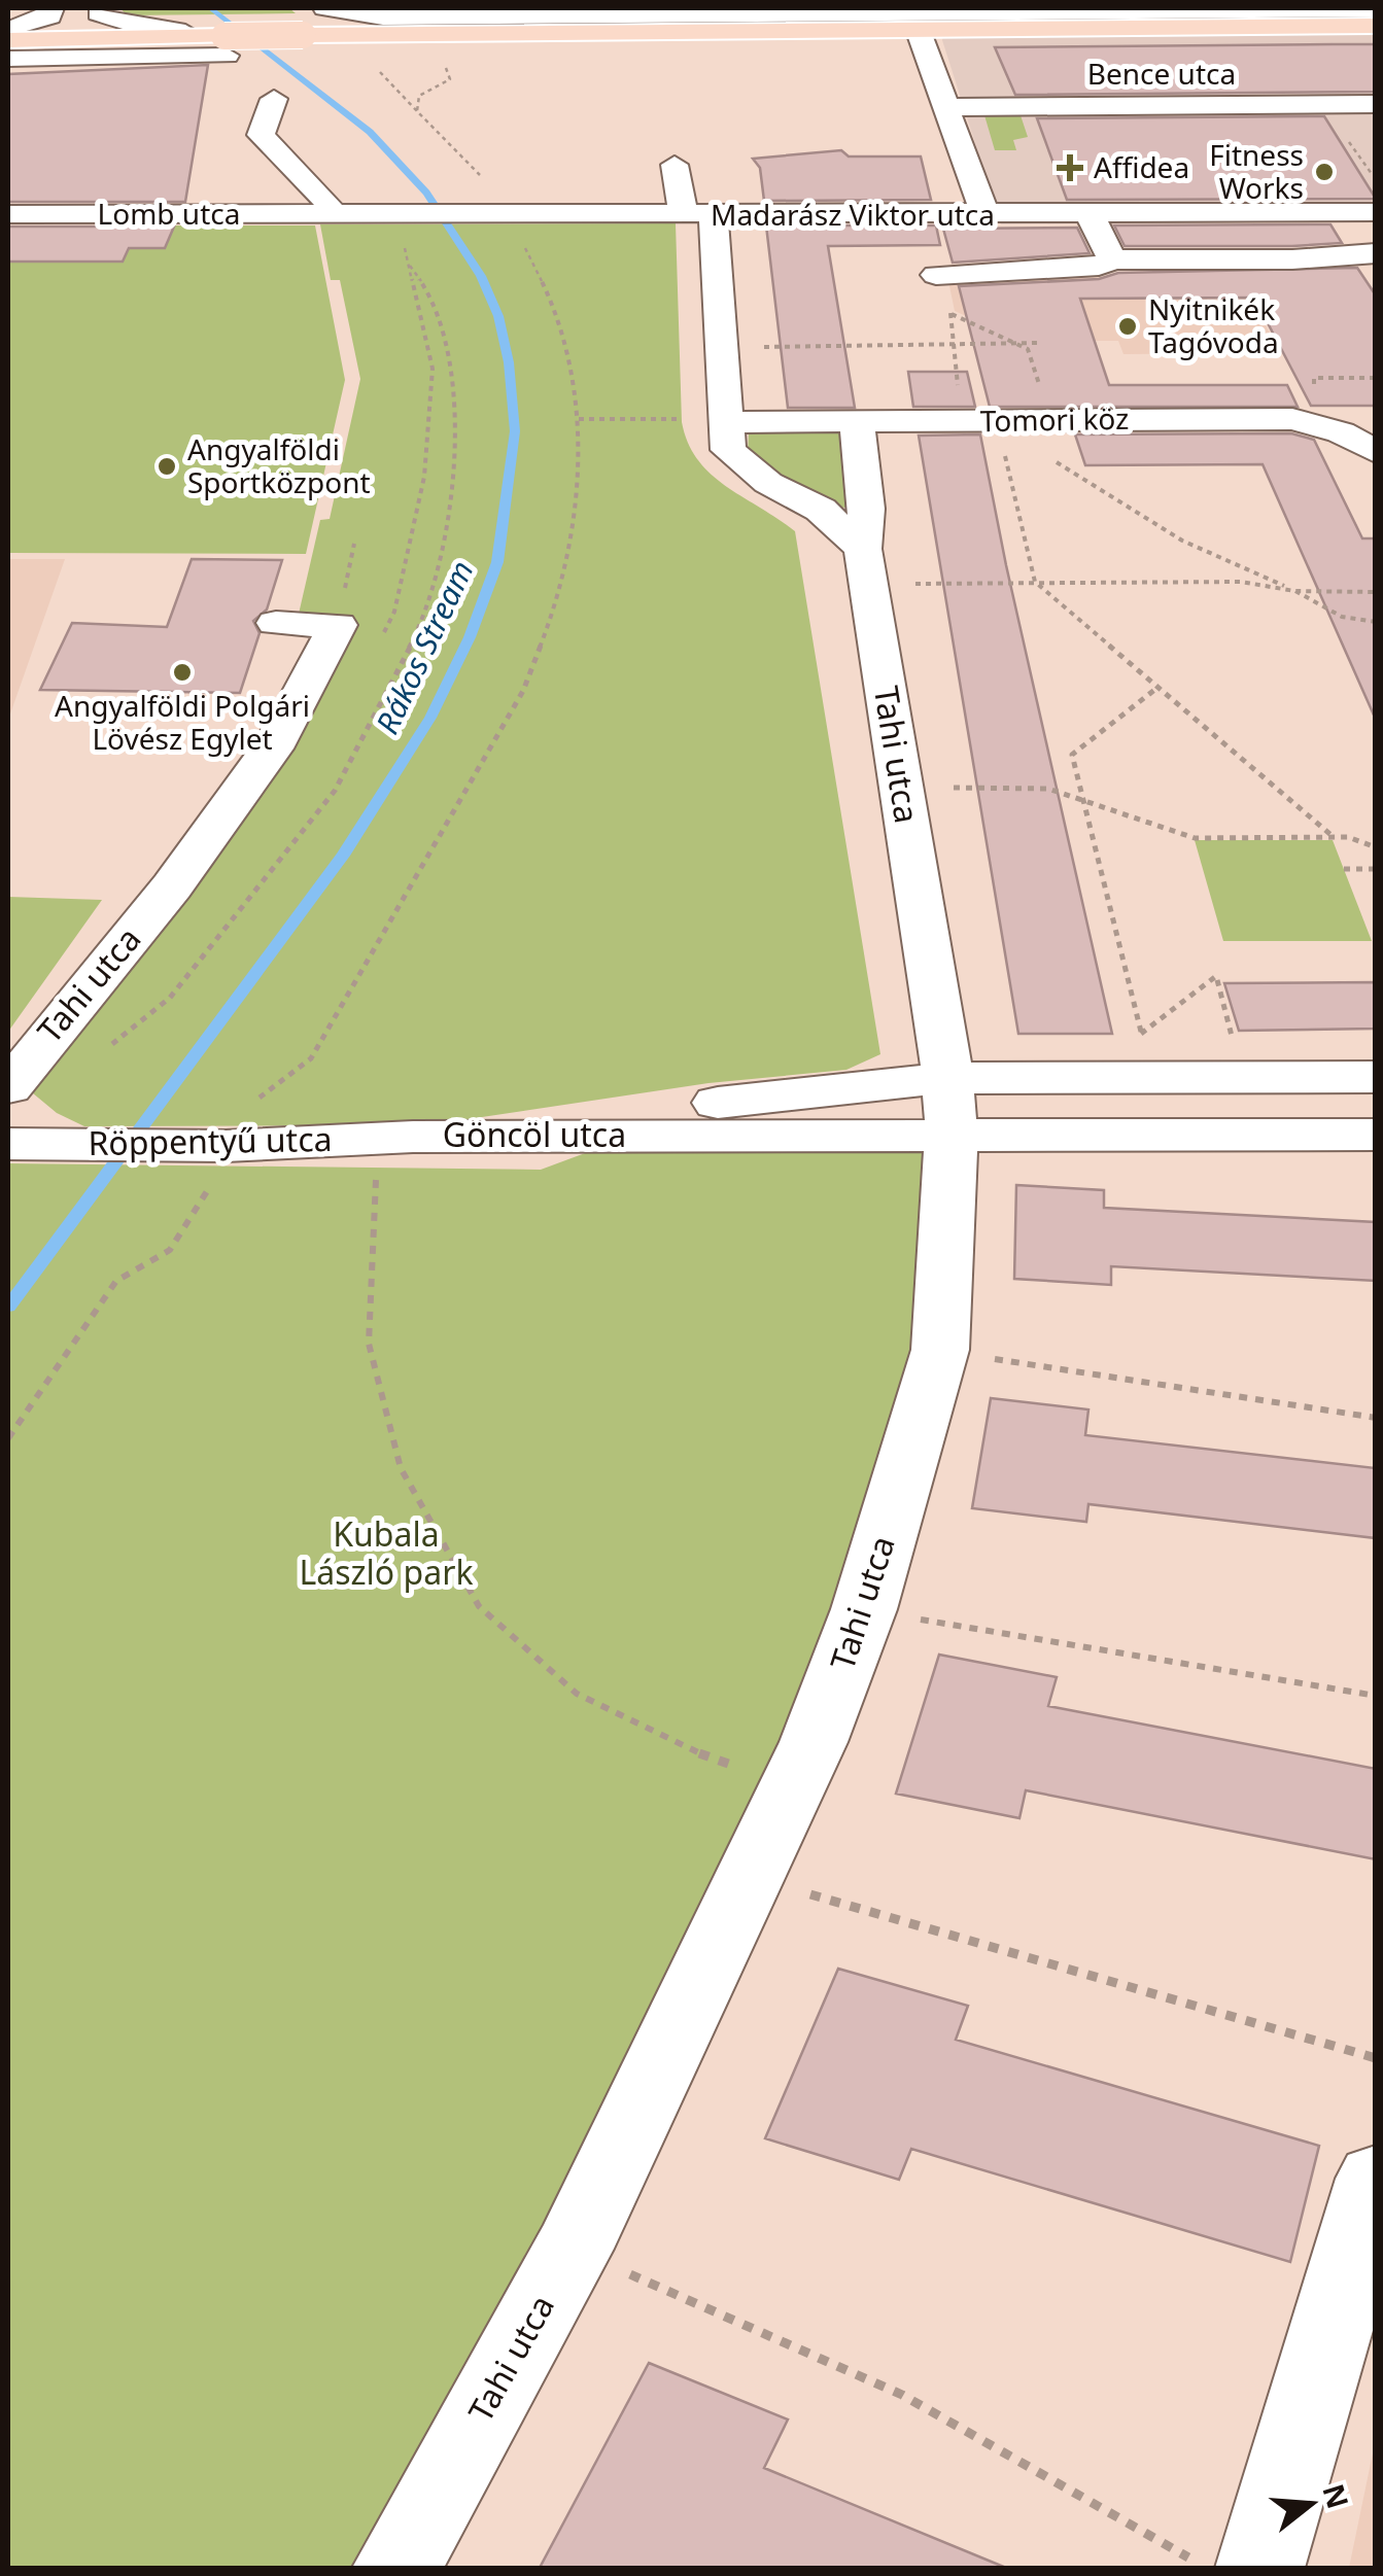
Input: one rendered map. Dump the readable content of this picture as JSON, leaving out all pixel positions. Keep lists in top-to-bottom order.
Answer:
{
  "streets": {
    "street": [
      "Bence utca",
      "Lomb utca",
      "Madarász Viktor utca",
      "Tomori köz",
      "Tahi utca",
      "Göncöl utca",
      "Röppentyű utca"
    ]
  },
  "crossings": [
    ["Lomb utca", "Madarász Viktor utca"],
    ["Tomori köz", "Tahi utca"],
    ["Tahi utca", "Göncöl utca"],
    ["Göncöl utca", "Röppentyű utca"]
  ],
  "water": ["Rákos Stream"],
  "parks": ["Kubala László park"],
  "places": {
    "health": ["Affidea"],
    "other": [
      "Fitness Works",
      "Nyitnikék Tagóvoda",
      "Angyalföldi Sportközpont",
      "Angyalföldi Polgári Lövész Egylet"
    ]
  },
  "north": "right"
}
